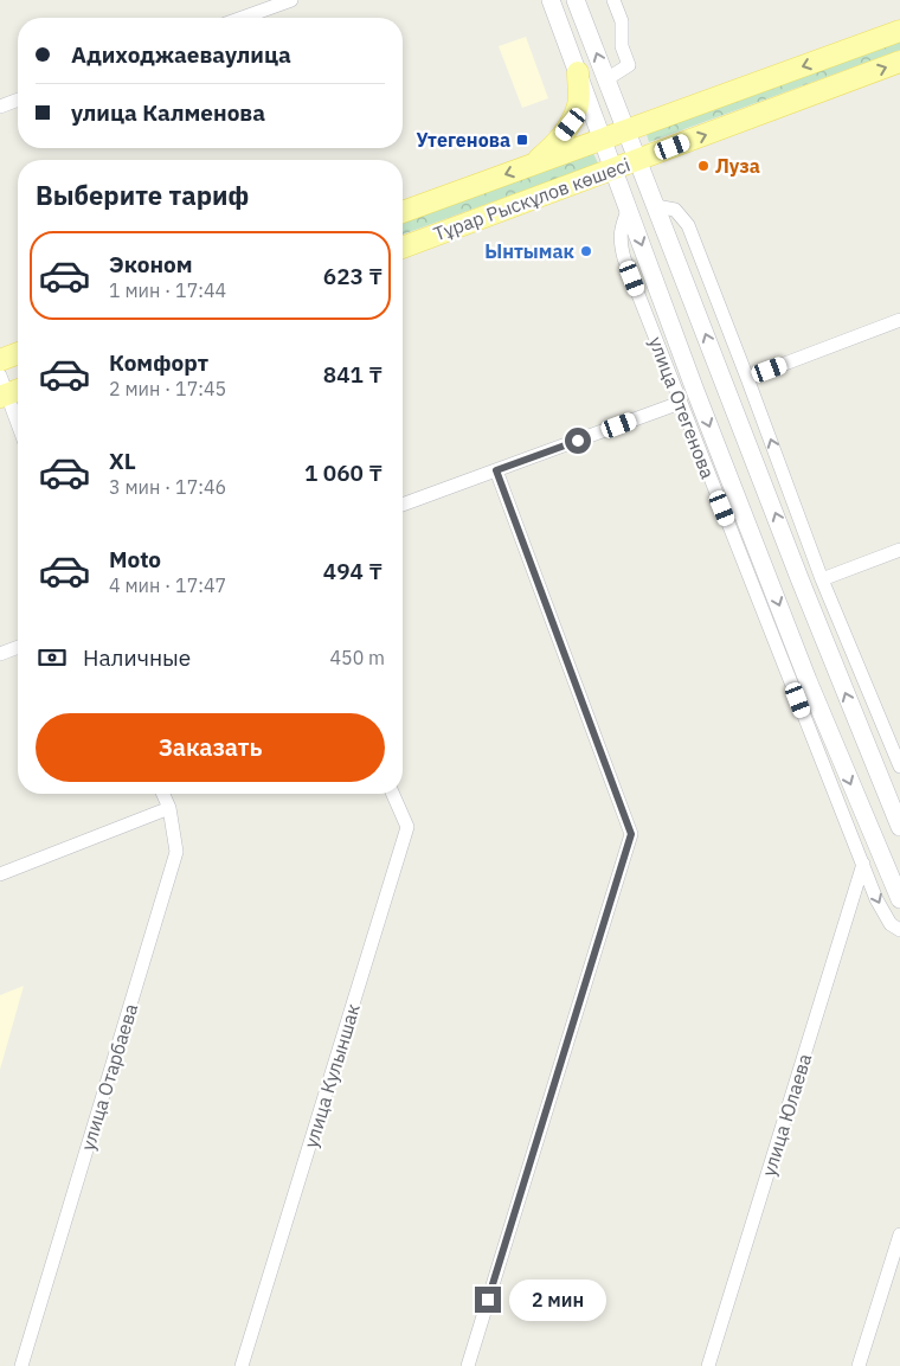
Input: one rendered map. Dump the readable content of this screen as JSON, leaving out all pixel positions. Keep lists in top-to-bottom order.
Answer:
{
  "streets": {
    "main road": ["Тұрар Рыскұлов көшесі"],
    "street": [
      "улица Отегенова",
      "улица Кулыншак",
      "улица Отарбаева",
      "улица Юлаева"
    ]
  },
  "crossings": [
    ["Тұрар Рыскұлов көшесі", "улица Отегенова"],
    ["улица Отегенова", "улица Юлаева"]
  ],
  "places": {
    "transit": ["Утегенова"],
    "other": ["Луза", "Ынтымак"]
  },
  "page": {
    "banner": ["Адиходжаеваулица", "улица Калменова"],
    "heading": "Выберите тариф",
    "list": [
      {
        "name": "Эконом",
        "note": "1 мин · 17:44",
        "value": "623 ₸"
      },
      {
        "name": "Комфорт",
        "note": "2 мин · 17:45",
        "value": "841 ₸"
      },
      {
        "name": "XL",
        "note": "3 мин · 17:46",
        "value": "1 060 ₸"
      },
      {
        "name": "Moto",
        "note": "4 мин · 17:47",
        "value": "494 ₸"
      }
    ],
    "pay": ["Наличные", "450 m"],
    "buttons": "Заказать",
    "bubble": "2 мин"
  }
}
